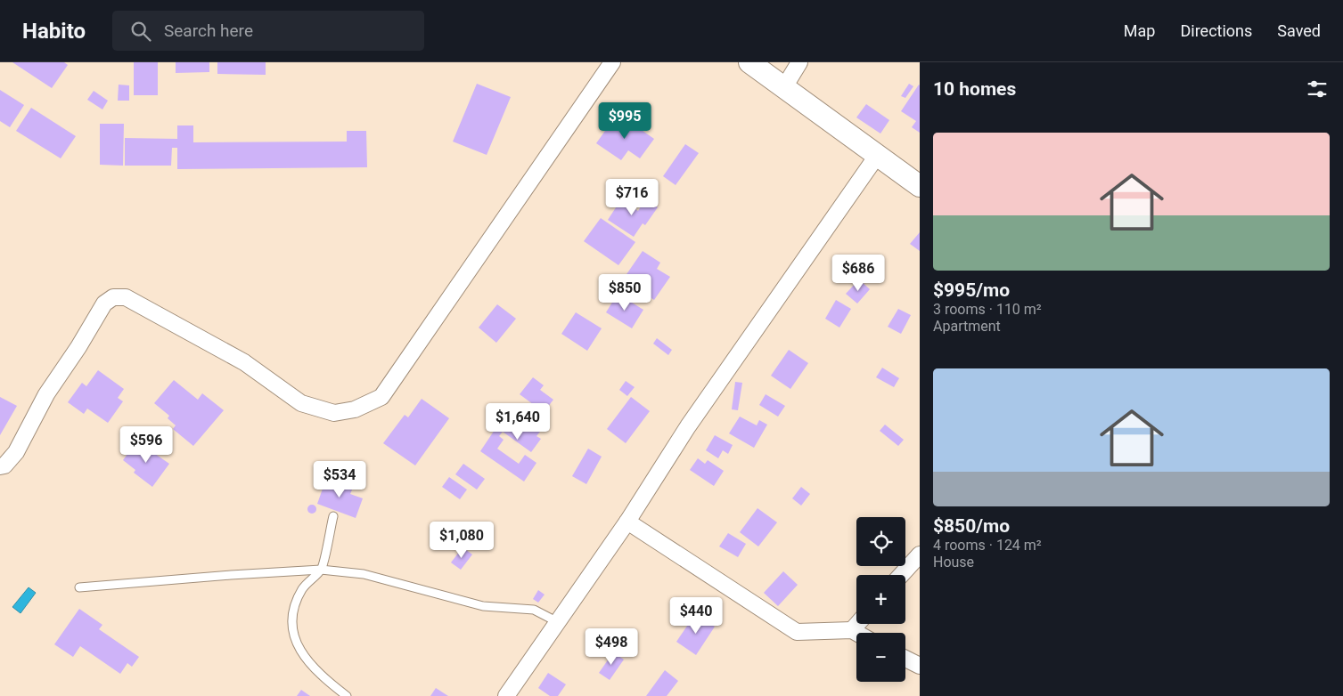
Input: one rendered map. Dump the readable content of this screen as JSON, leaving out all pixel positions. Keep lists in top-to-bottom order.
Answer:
{
  "page": {
    "header": "Habito",
    "search": "Search here",
    "nav": ["Map", "Directions", "Saved"],
    "heading": "10 homes",
    "price": [
      "$995",
      "$716",
      "$686",
      "$850",
      "$1,640",
      "$596",
      "$534",
      "$1,080",
      "$440",
      "$498"
    ],
    "list": [
      {
        "name": "$995/mo",
        "note": "3 rooms · 110 m² · Apartment"
      },
      {
        "name": "$850/mo",
        "note": "4 rooms · 124 m² · House"
      }
    ],
    "map_buttons": ["+", "−"]
  }
}
